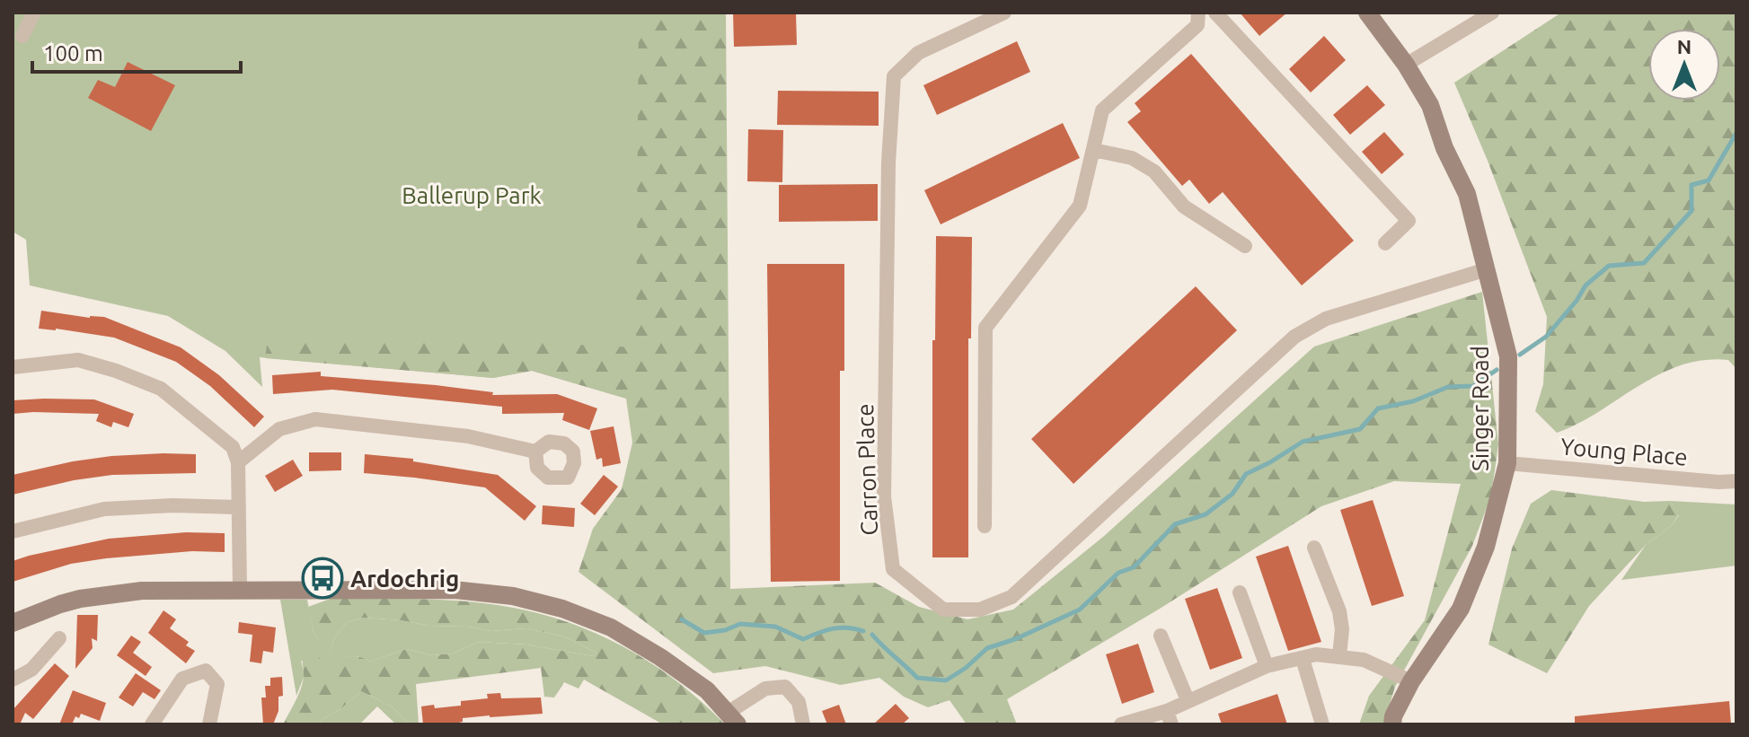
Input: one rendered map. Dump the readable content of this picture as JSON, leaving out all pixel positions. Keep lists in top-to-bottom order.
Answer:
{
  "streets": {
    "street": ["Singer Road", "Young Place", "Carron Place"]
  },
  "crossings": [
    ["Singer Road", "Young Place"],
    ["Singer Road", "Carron Place"]
  ],
  "parks": ["Ballerup Park"],
  "places": {
    "bus stop": ["Ardochrig"]
  },
  "scale_bar": "100 m",
  "north": "top"
}
